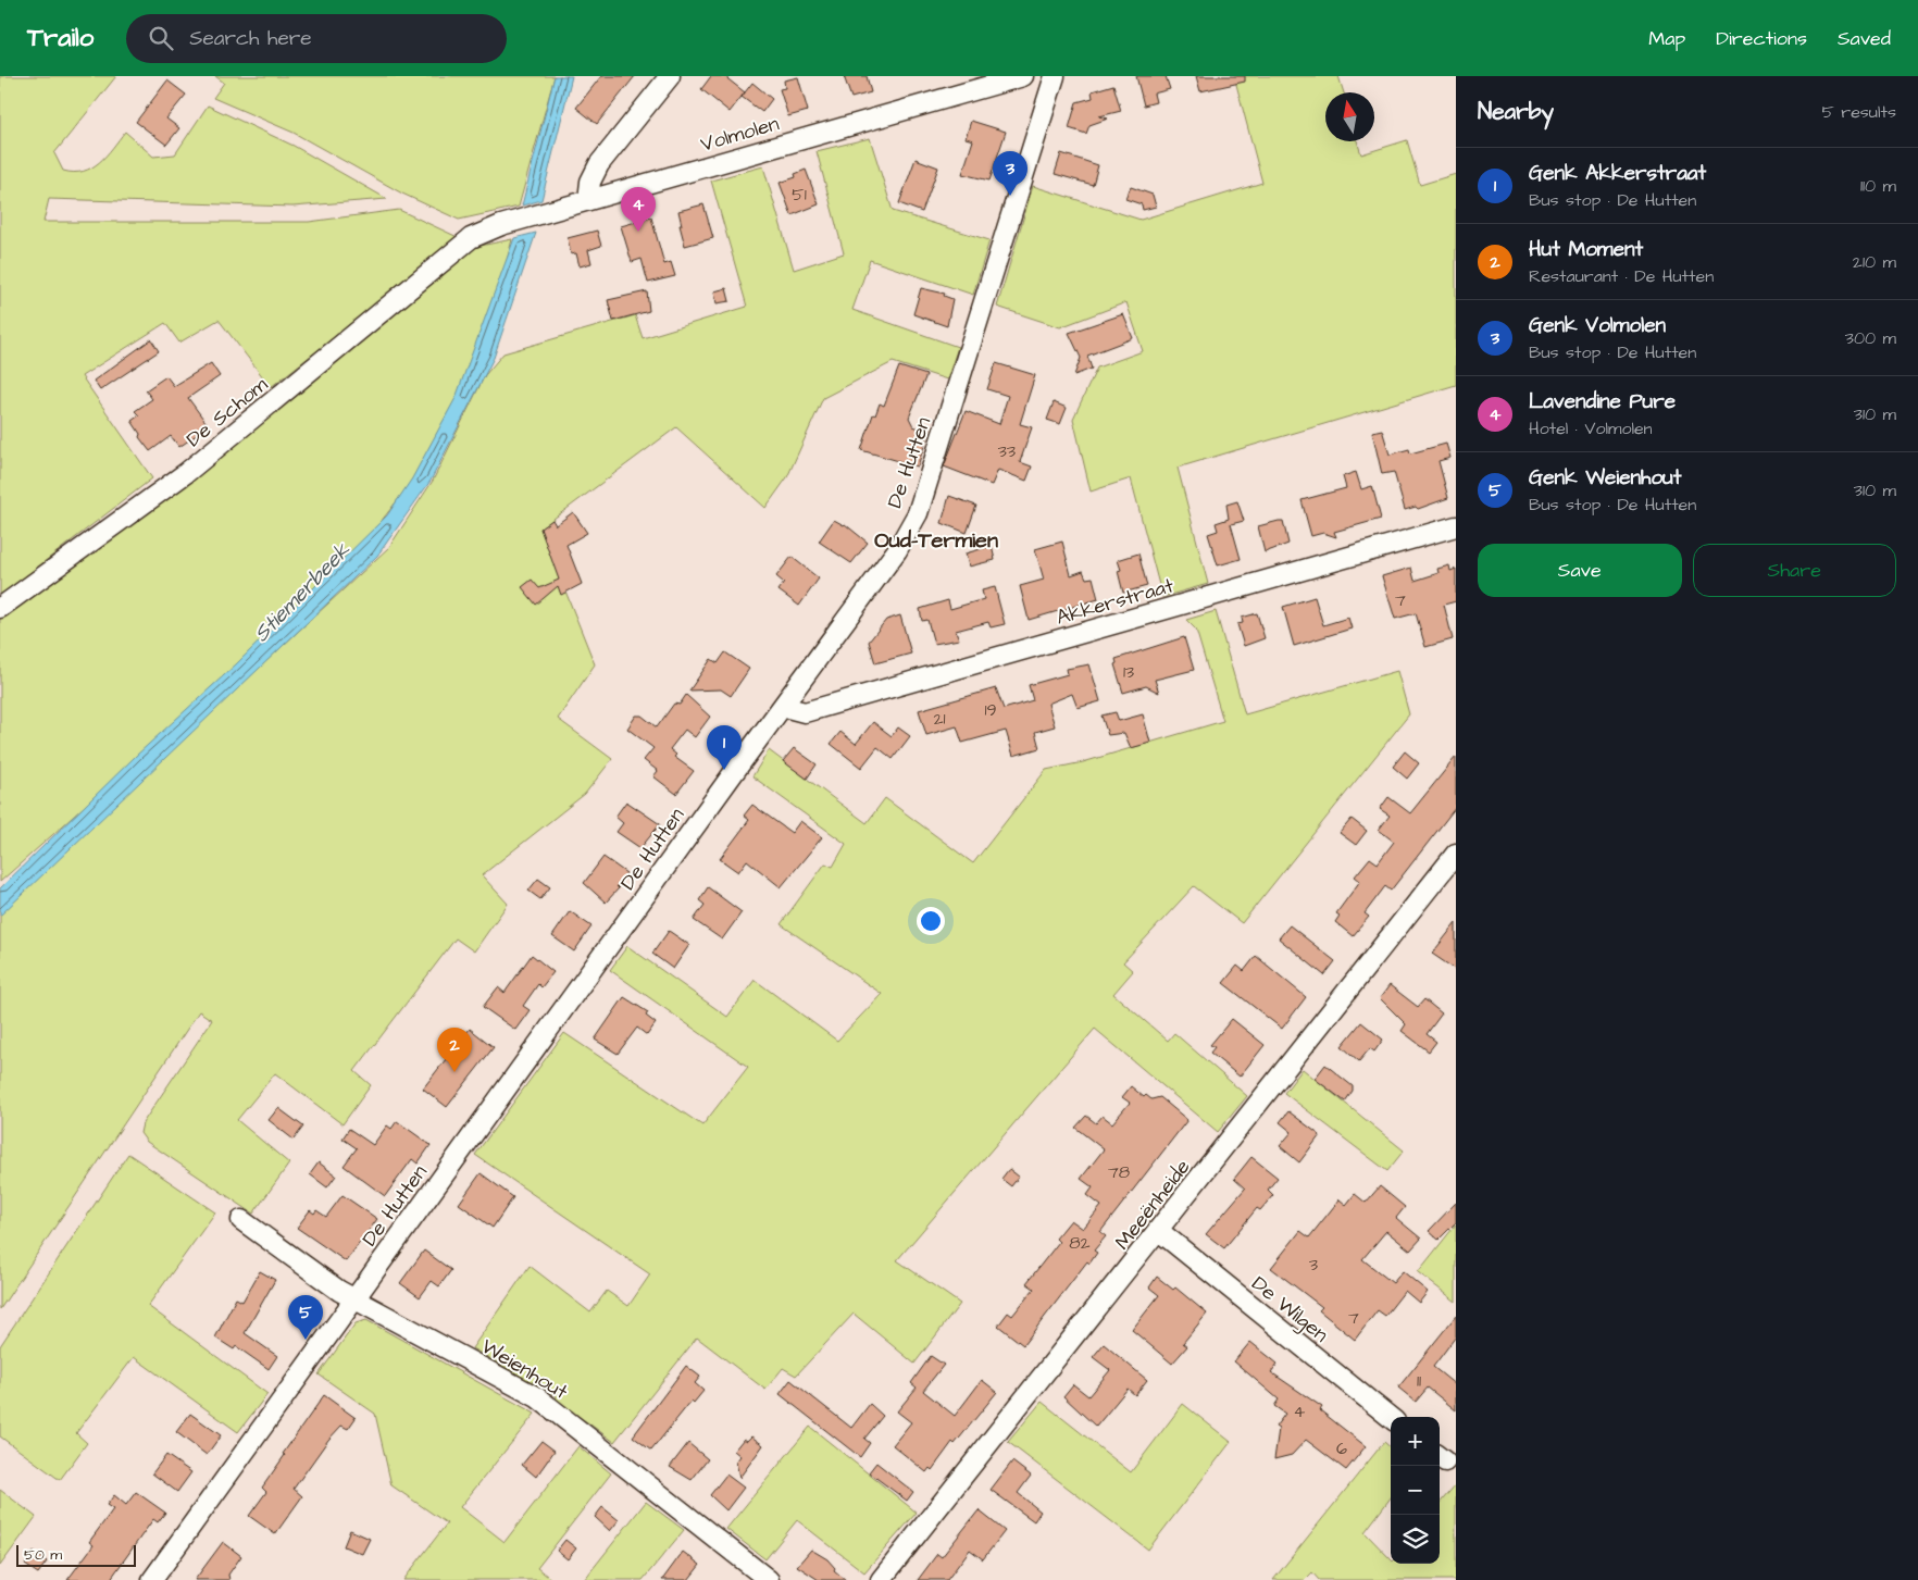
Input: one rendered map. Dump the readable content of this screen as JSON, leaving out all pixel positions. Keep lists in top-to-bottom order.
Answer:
{
  "streets": {
    "street": [
      "Volmolen",
      "De Schom",
      "De Hutten",
      "Akkerstraat",
      "Meeënheide",
      "De Wilgen",
      "Weienhout"
    ]
  },
  "crossings": [
    ["Volmolen", "De Schom"],
    ["De Hutten", "Akkerstraat"],
    ["De Hutten", "Weienhout"],
    ["Meeënheide", "De Wilgen"]
  ],
  "districts": ["Oud-Termien"],
  "water": ["Stiemerbeek"],
  "house_numbers": [
    "51",
    "33",
    "7",
    "13",
    "19",
    "21",
    "78",
    "82",
    "3",
    "7",
    "11",
    "4",
    "6"
  ],
  "scale_bar": "50 m",
  "north": "top",
  "page": {
    "header": "Trailo",
    "search": "Search here",
    "nav": ["Map", "Directions", "Saved"],
    "heading": ["Nearby", "5 results"],
    "list": [
      {
        "mark": "1",
        "name": "Genk Akkerstraat",
        "note": "Bus stop · De Hutten",
        "value": "110 m"
      },
      {
        "mark": "2",
        "name": "Hut Moment",
        "note": "Restaurant · De Hutten",
        "value": "210 m"
      },
      {
        "mark": "3",
        "name": "Genk Volmolen",
        "note": "Bus stop · De Hutten",
        "value": "300 m"
      },
      {
        "mark": "4",
        "name": "Lavendine Pure",
        "note": "Hotel · Volmolen",
        "value": "310 m"
      },
      {
        "mark": "5",
        "name": "Genk Weienhout",
        "note": "Bus stop · De Hutten",
        "value": "310 m"
      }
    ],
    "pins": [
      "3",
      "4",
      "1",
      "2",
      "5"
    ],
    "buttons": ["Save", "Share"],
    "map_buttons": ["+", "−"],
    "scale": "50 m"
  }
}
